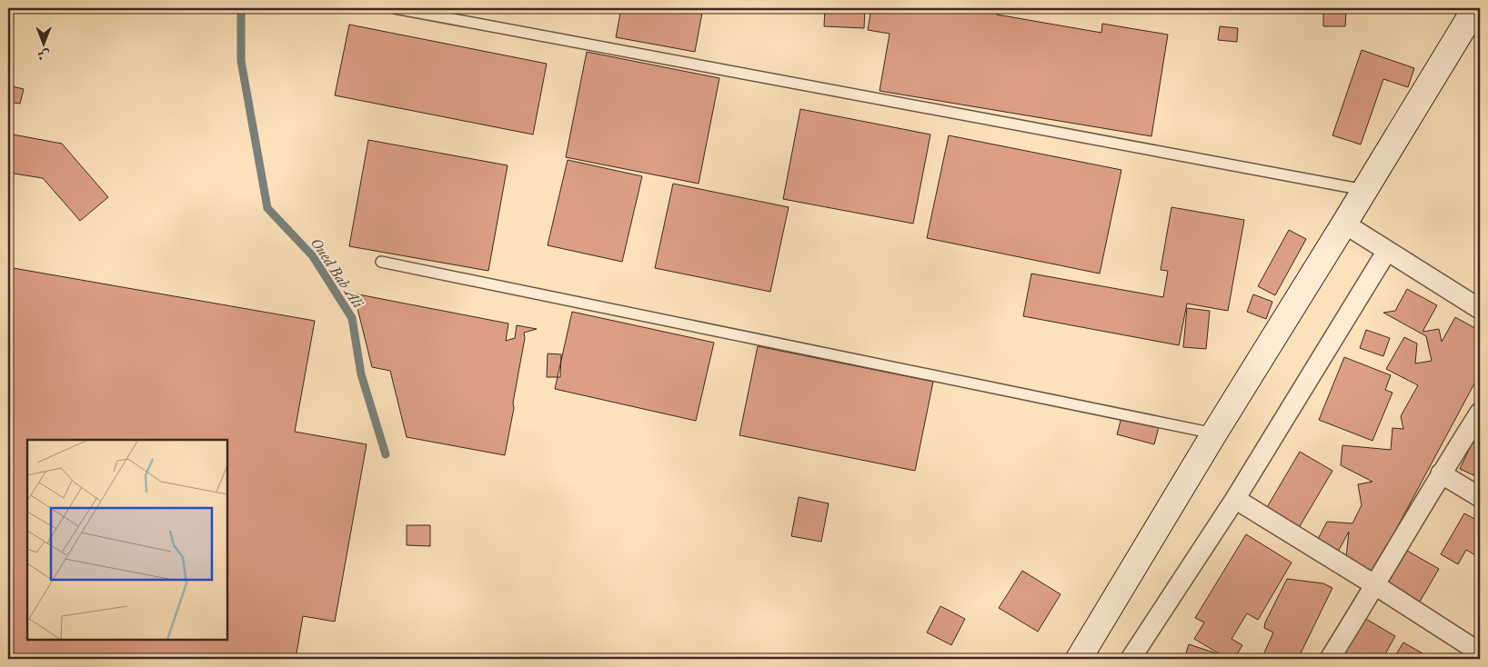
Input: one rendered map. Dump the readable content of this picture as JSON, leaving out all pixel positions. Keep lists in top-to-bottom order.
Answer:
{
  "water": ["Oued Bab Ali"],
  "north": "bottom"
}
